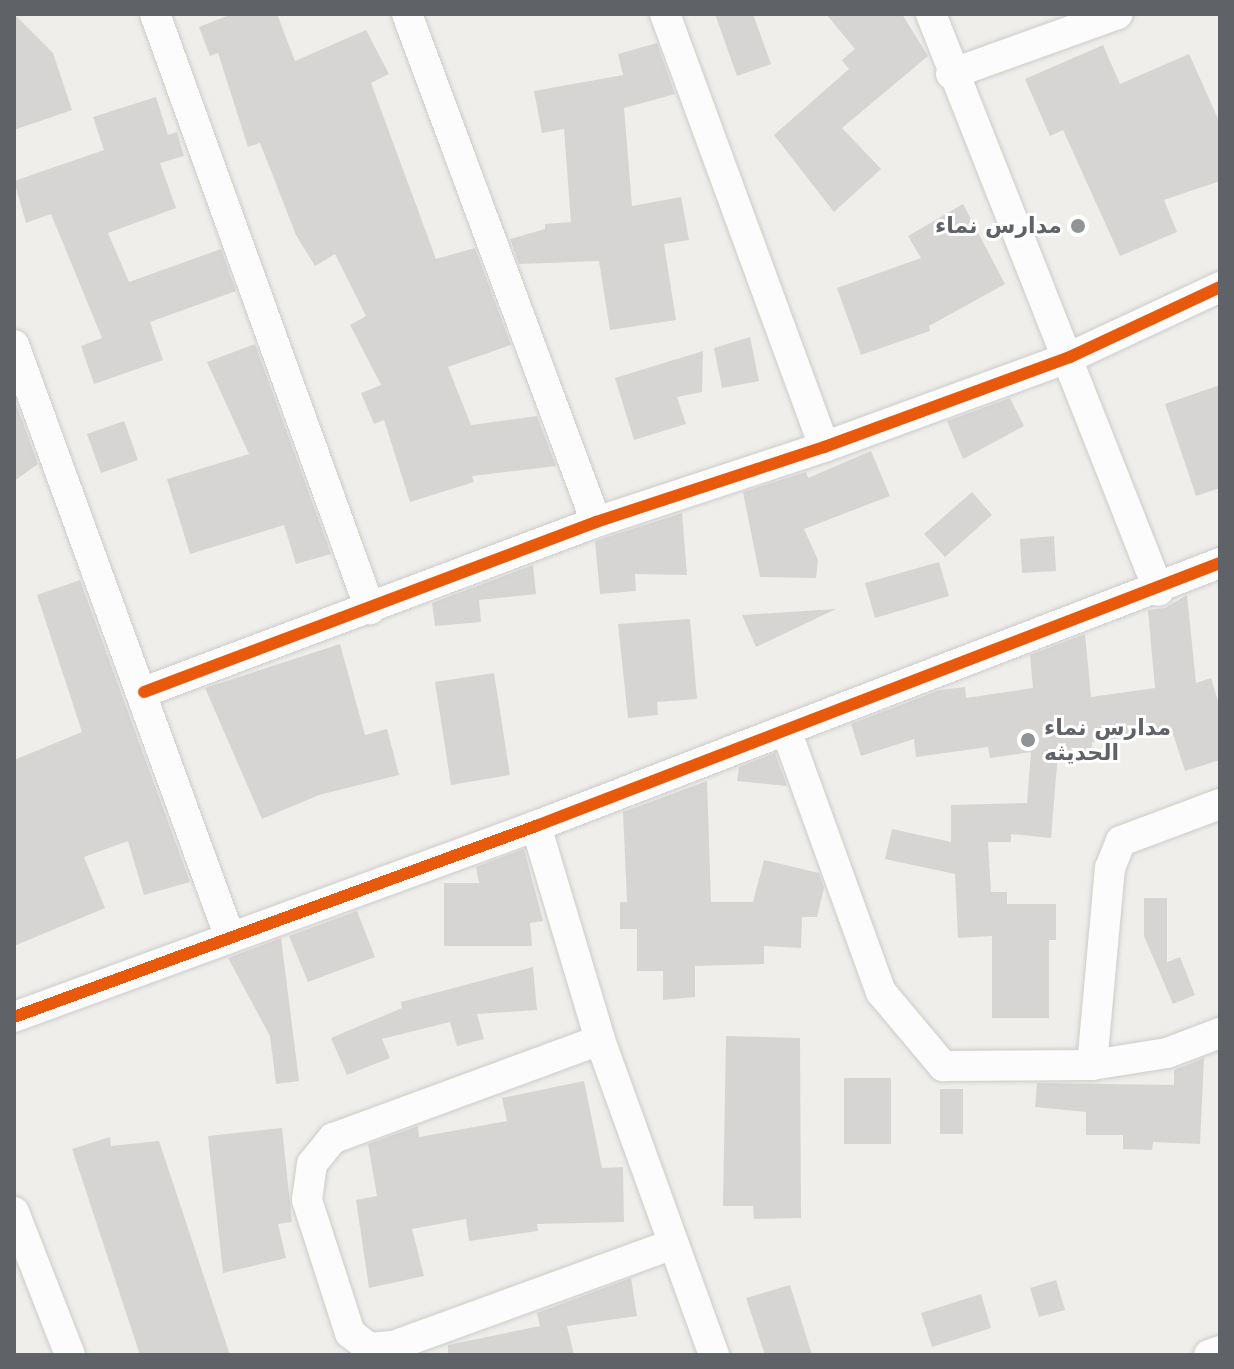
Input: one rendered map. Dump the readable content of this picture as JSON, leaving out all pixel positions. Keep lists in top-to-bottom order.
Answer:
{
  "places": ["مدارس نماء", "مدارس نماء الحديثه"]
}
